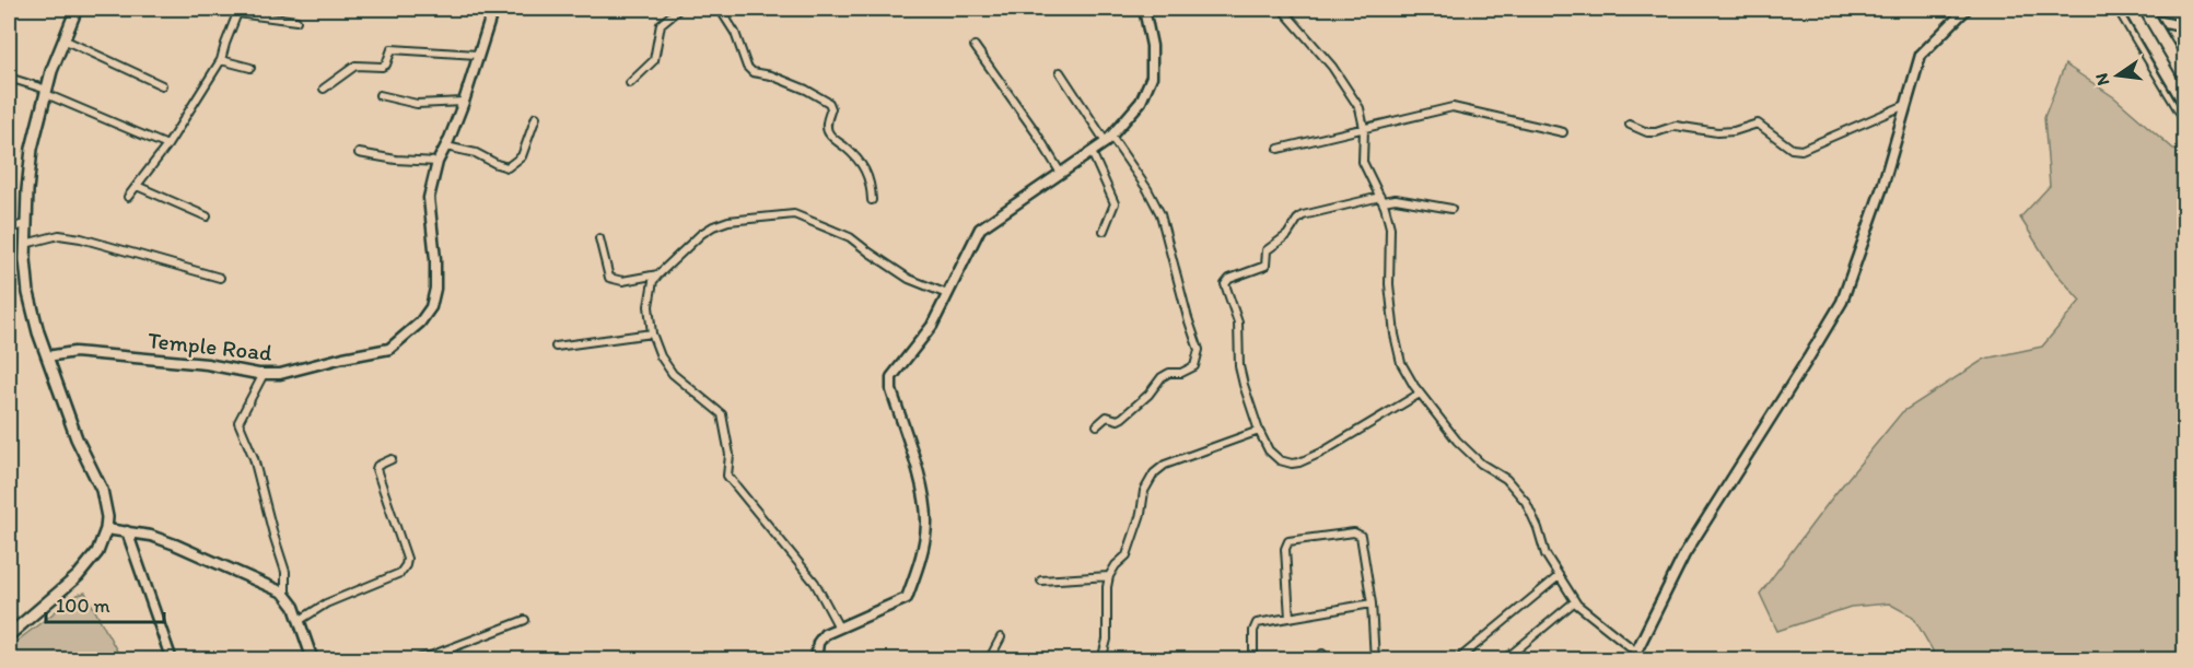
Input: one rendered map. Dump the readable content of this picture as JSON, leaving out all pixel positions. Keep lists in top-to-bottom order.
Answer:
{
  "streets": {
    "street": ["Temple Road"]
  },
  "scale_bar": "100 m",
  "north": "left"
}
